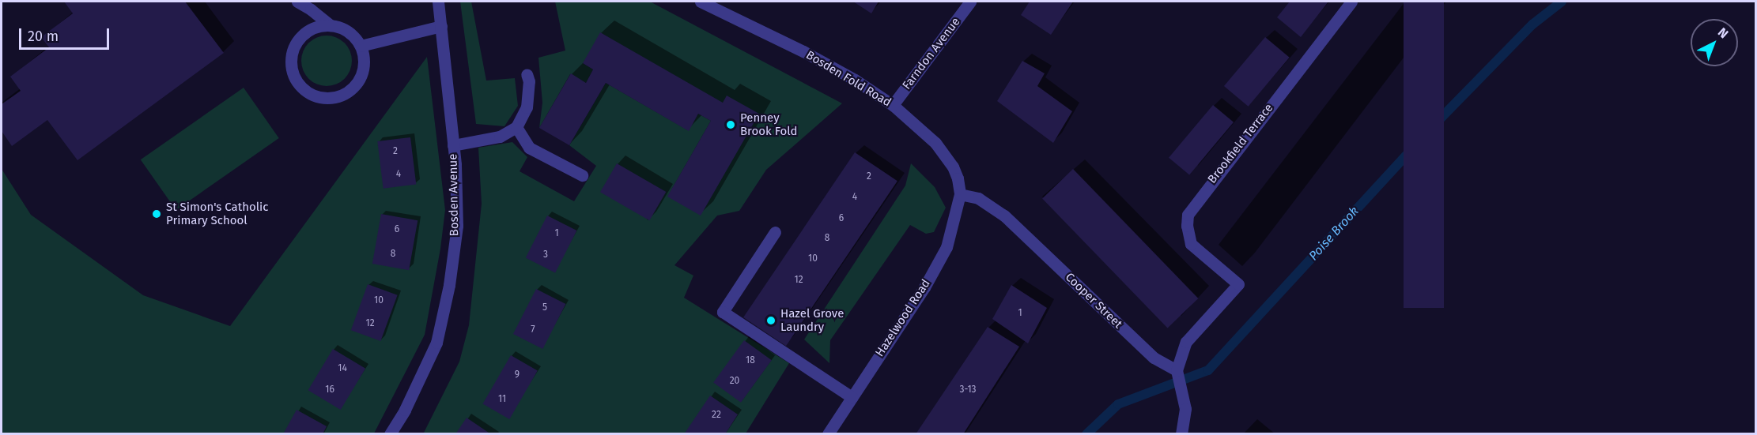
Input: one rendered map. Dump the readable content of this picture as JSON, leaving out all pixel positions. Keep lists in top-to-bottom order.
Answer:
{
  "streets": {
    "street": [
      "Farndon Avenue",
      "Bosden Fold Road",
      "Brookfield Terrace",
      "Bosden Avenue",
      "Cooper Street",
      "Hazelwood Road"
    ]
  },
  "crossings": [
    ["Farndon Avenue", "Bosden Fold Road"],
    ["Bosden Fold Road", "Cooper Street"],
    ["Bosden Fold Road", "Hazelwood Road"],
    ["Brookfield Terrace", "Cooper Street"],
    ["Cooper Street", "Hazelwood Road"]
  ],
  "water": ["Poise Brook"],
  "places": ["Penney Brook Fold", "St Simon's Catholic Primary School", "Hazel Grove Laundry"],
  "house_numbers": [
    "2",
    "4",
    "2",
    "4",
    "6",
    "6",
    "1",
    "8",
    "8",
    "3",
    "10",
    "12",
    "10",
    "5",
    "1",
    "12",
    "7",
    "18",
    "14",
    "9",
    "20",
    "16",
    "3-13",
    "11",
    "22"
  ],
  "scale_bar": "20 m",
  "north": "top right"
}
